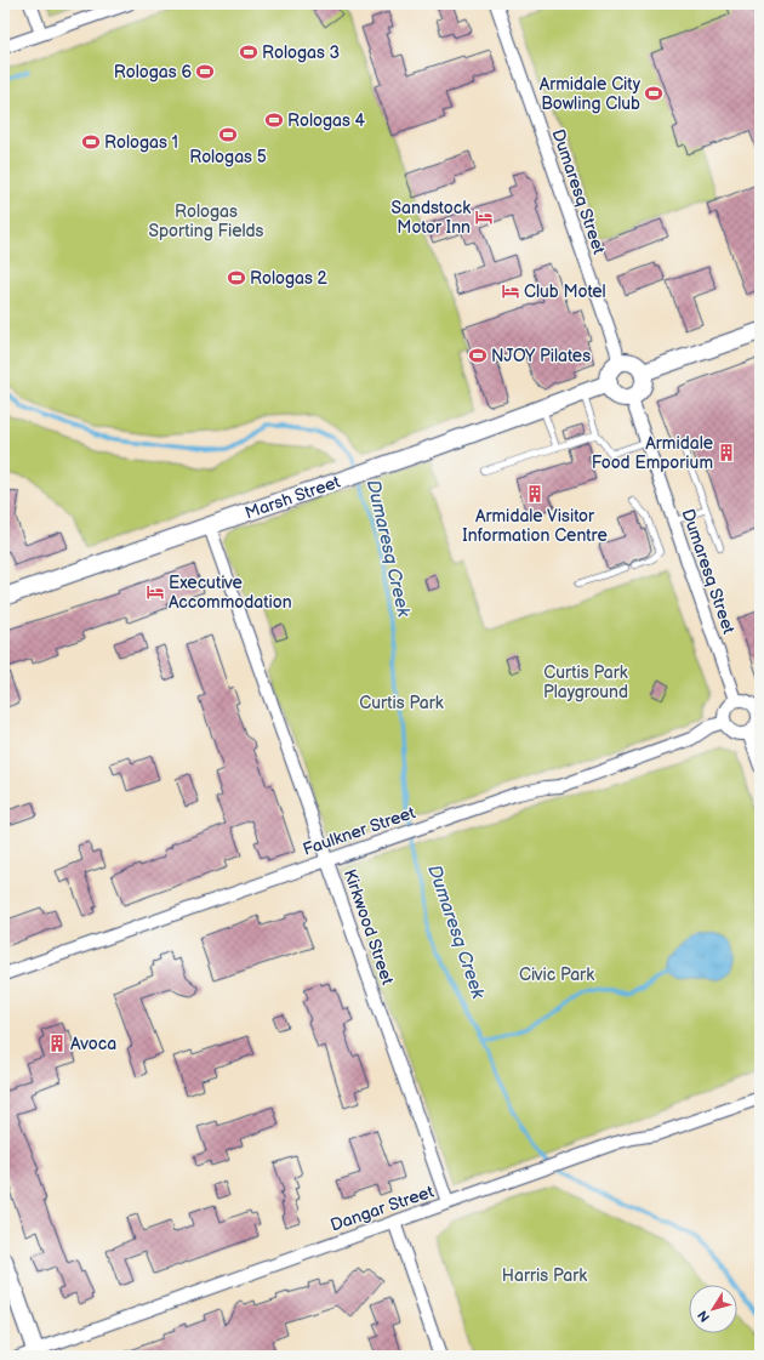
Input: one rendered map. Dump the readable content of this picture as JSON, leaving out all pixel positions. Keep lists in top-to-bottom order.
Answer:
{
  "streets": {
    "main road": ["Marsh Street"],
    "street": [
      "Dumaresq Street",
      "Faulkner Street",
      "Kirkwood Street",
      "Dangar Street"
    ]
  },
  "crossings": [
    ["Dumaresq Street", "Marsh Street"],
    ["Dumaresq Street", "Faulkner Street"],
    ["Marsh Street", "Kirkwood Street"],
    ["Faulkner Street", "Kirkwood Street"],
    ["Kirkwood Street", "Dangar Street"]
  ],
  "water": ["Dumaresq Creek"],
  "parks": [
    "Rologas Sporting Fields",
    "Curtis Park Playground",
    "Curtis Park",
    "Civic Park",
    "Harris Park"
  ],
  "places": {
    "sports": [
      "Rologas 3",
      "Rologas 6",
      "Armidale City Bowling Club",
      "Rologas 4",
      "Rologas 5",
      "Rologas 1",
      "Rologas 2",
      "NJOY Pilates"
    ],
    "hotel": ["Sandstock Motor Inn", "Club Motel", "Executive Accommodation"],
    "building": ["Armidale Food Emporium", "Armidale Visitor Information Centre", "Avoca"]
  },
  "north": "bottom left"
}
